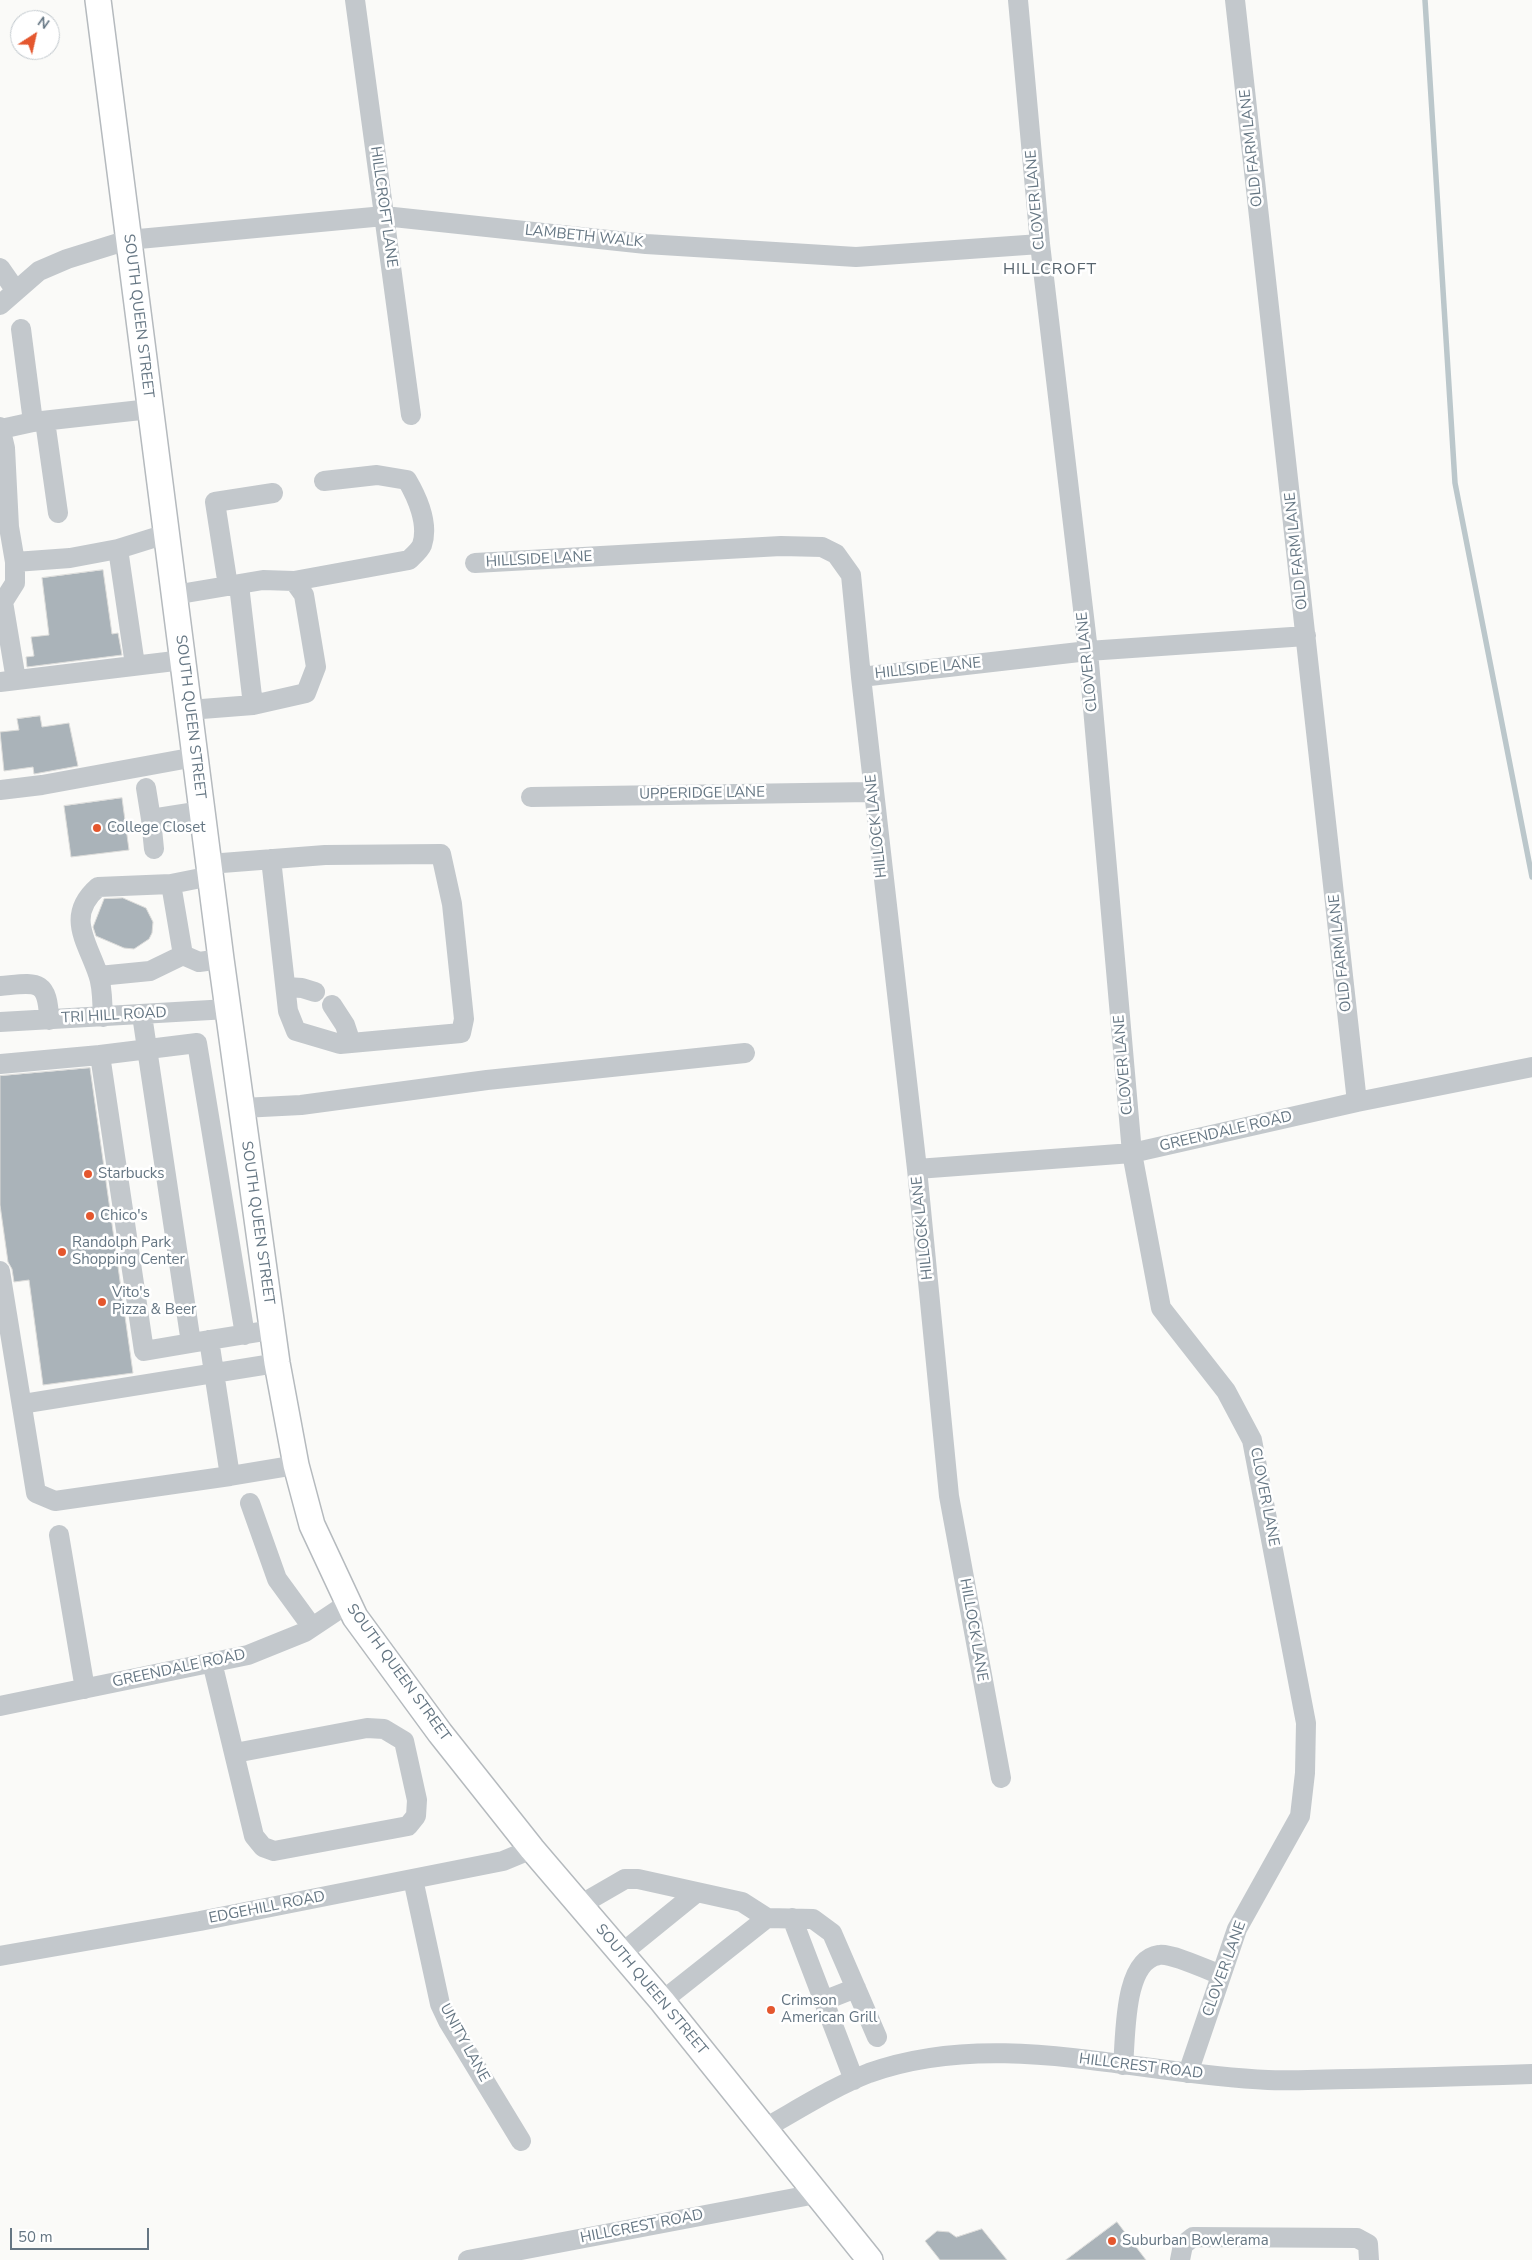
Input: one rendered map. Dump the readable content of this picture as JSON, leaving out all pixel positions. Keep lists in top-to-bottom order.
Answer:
{
  "streets": {
    "main road": ["SOUTH QUEEN STREET"],
    "street": [
      "OLD FARM LANE",
      "CLOVER LANE",
      "HILLCROFT LANE",
      "LAMBETH WALK",
      "HILLSIDE LANE",
      "UPPERIDGE LANE",
      "HILLOCK LANE",
      "TRI HILL ROAD",
      "GREENDALE ROAD",
      "EDGEHILL ROAD",
      "UNITY LANE",
      "HILLCREST ROAD"
    ]
  },
  "crossings": [
    ["OLD FARM LANE", "HILLSIDE LANE"],
    ["OLD FARM LANE", "GREENDALE ROAD"],
    ["CLOVER LANE", "LAMBETH WALK"],
    ["CLOVER LANE", "HILLSIDE LANE"],
    ["CLOVER LANE", "GREENDALE ROAD"],
    ["CLOVER LANE", "HILLCREST ROAD"],
    ["HILLCROFT LANE", "LAMBETH WALK"],
    ["LAMBETH WALK", "SOUTH QUEEN STREET"],
    ["SOUTH QUEEN STREET", "TRI HILL ROAD"],
    ["SOUTH QUEEN STREET", "GREENDALE ROAD"],
    ["SOUTH QUEEN STREET", "EDGEHILL ROAD"],
    ["SOUTH QUEEN STREET", "HILLCREST ROAD"],
    ["HILLSIDE LANE", "HILLOCK LANE"],
    ["UPPERIDGE LANE", "HILLOCK LANE"],
    ["HILLOCK LANE", "GREENDALE ROAD"],
    ["EDGEHILL ROAD", "UNITY LANE"]
  ],
  "districts": ["HILLCROFT"],
  "places": [
    "College Closet",
    "Starbucks",
    "Chico's",
    "Randolph Park Shopping Center",
    "Vito's Pizza & Beer",
    "Crimson American Grill",
    "Suburban Bowlerama"
  ],
  "scale_bar": "50 m",
  "north": "top right"
}
